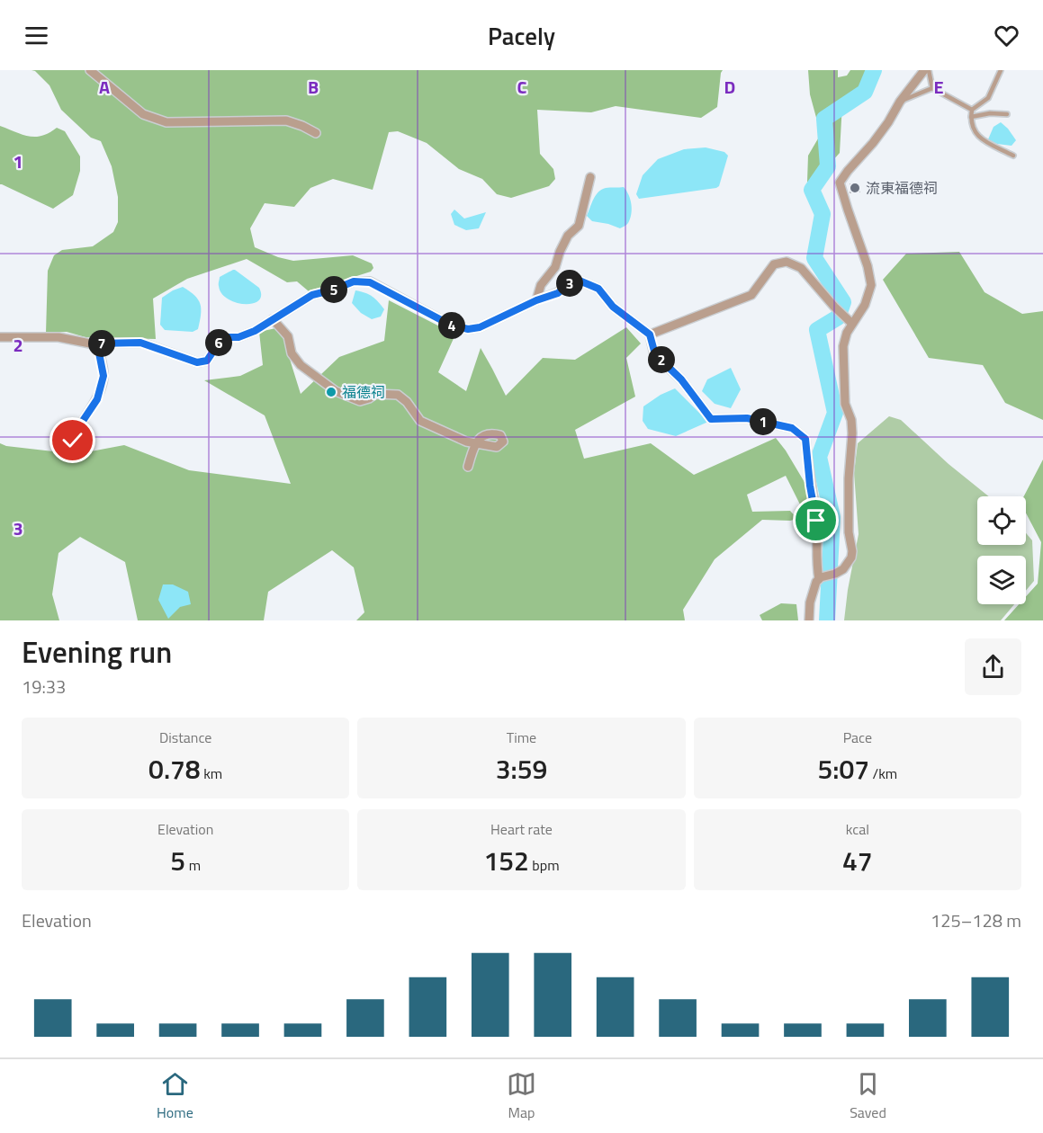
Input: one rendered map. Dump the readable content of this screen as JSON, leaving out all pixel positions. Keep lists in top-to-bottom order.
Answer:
{
  "places": ["流東福德祠", "福德祠"],
  "page": {
    "header": "Pacely",
    "pins": [
      "3",
      "5",
      "4",
      "6",
      "7",
      "2",
      "1"
    ],
    "heading": ["Evening run", "19:33"],
    "stats": [
      ["Distance", "0.78 km"],
      ["Time", "3:59"],
      ["Pace", "5:07 /km"],
      ["Elevation", "5 m"],
      ["Heart rate", "152 bpm"],
      ["kcal", "47"]
    ],
    "chart": ["Elevation", "125–128 m"],
    "tabs": ["Home", "Map", "Saved"]
  },
  "grid": {
    "columns": [
      "A",
      "B",
      "C",
      "D",
      "E"
    ],
    "rows": ["1", "2", "3"]
  }
}
